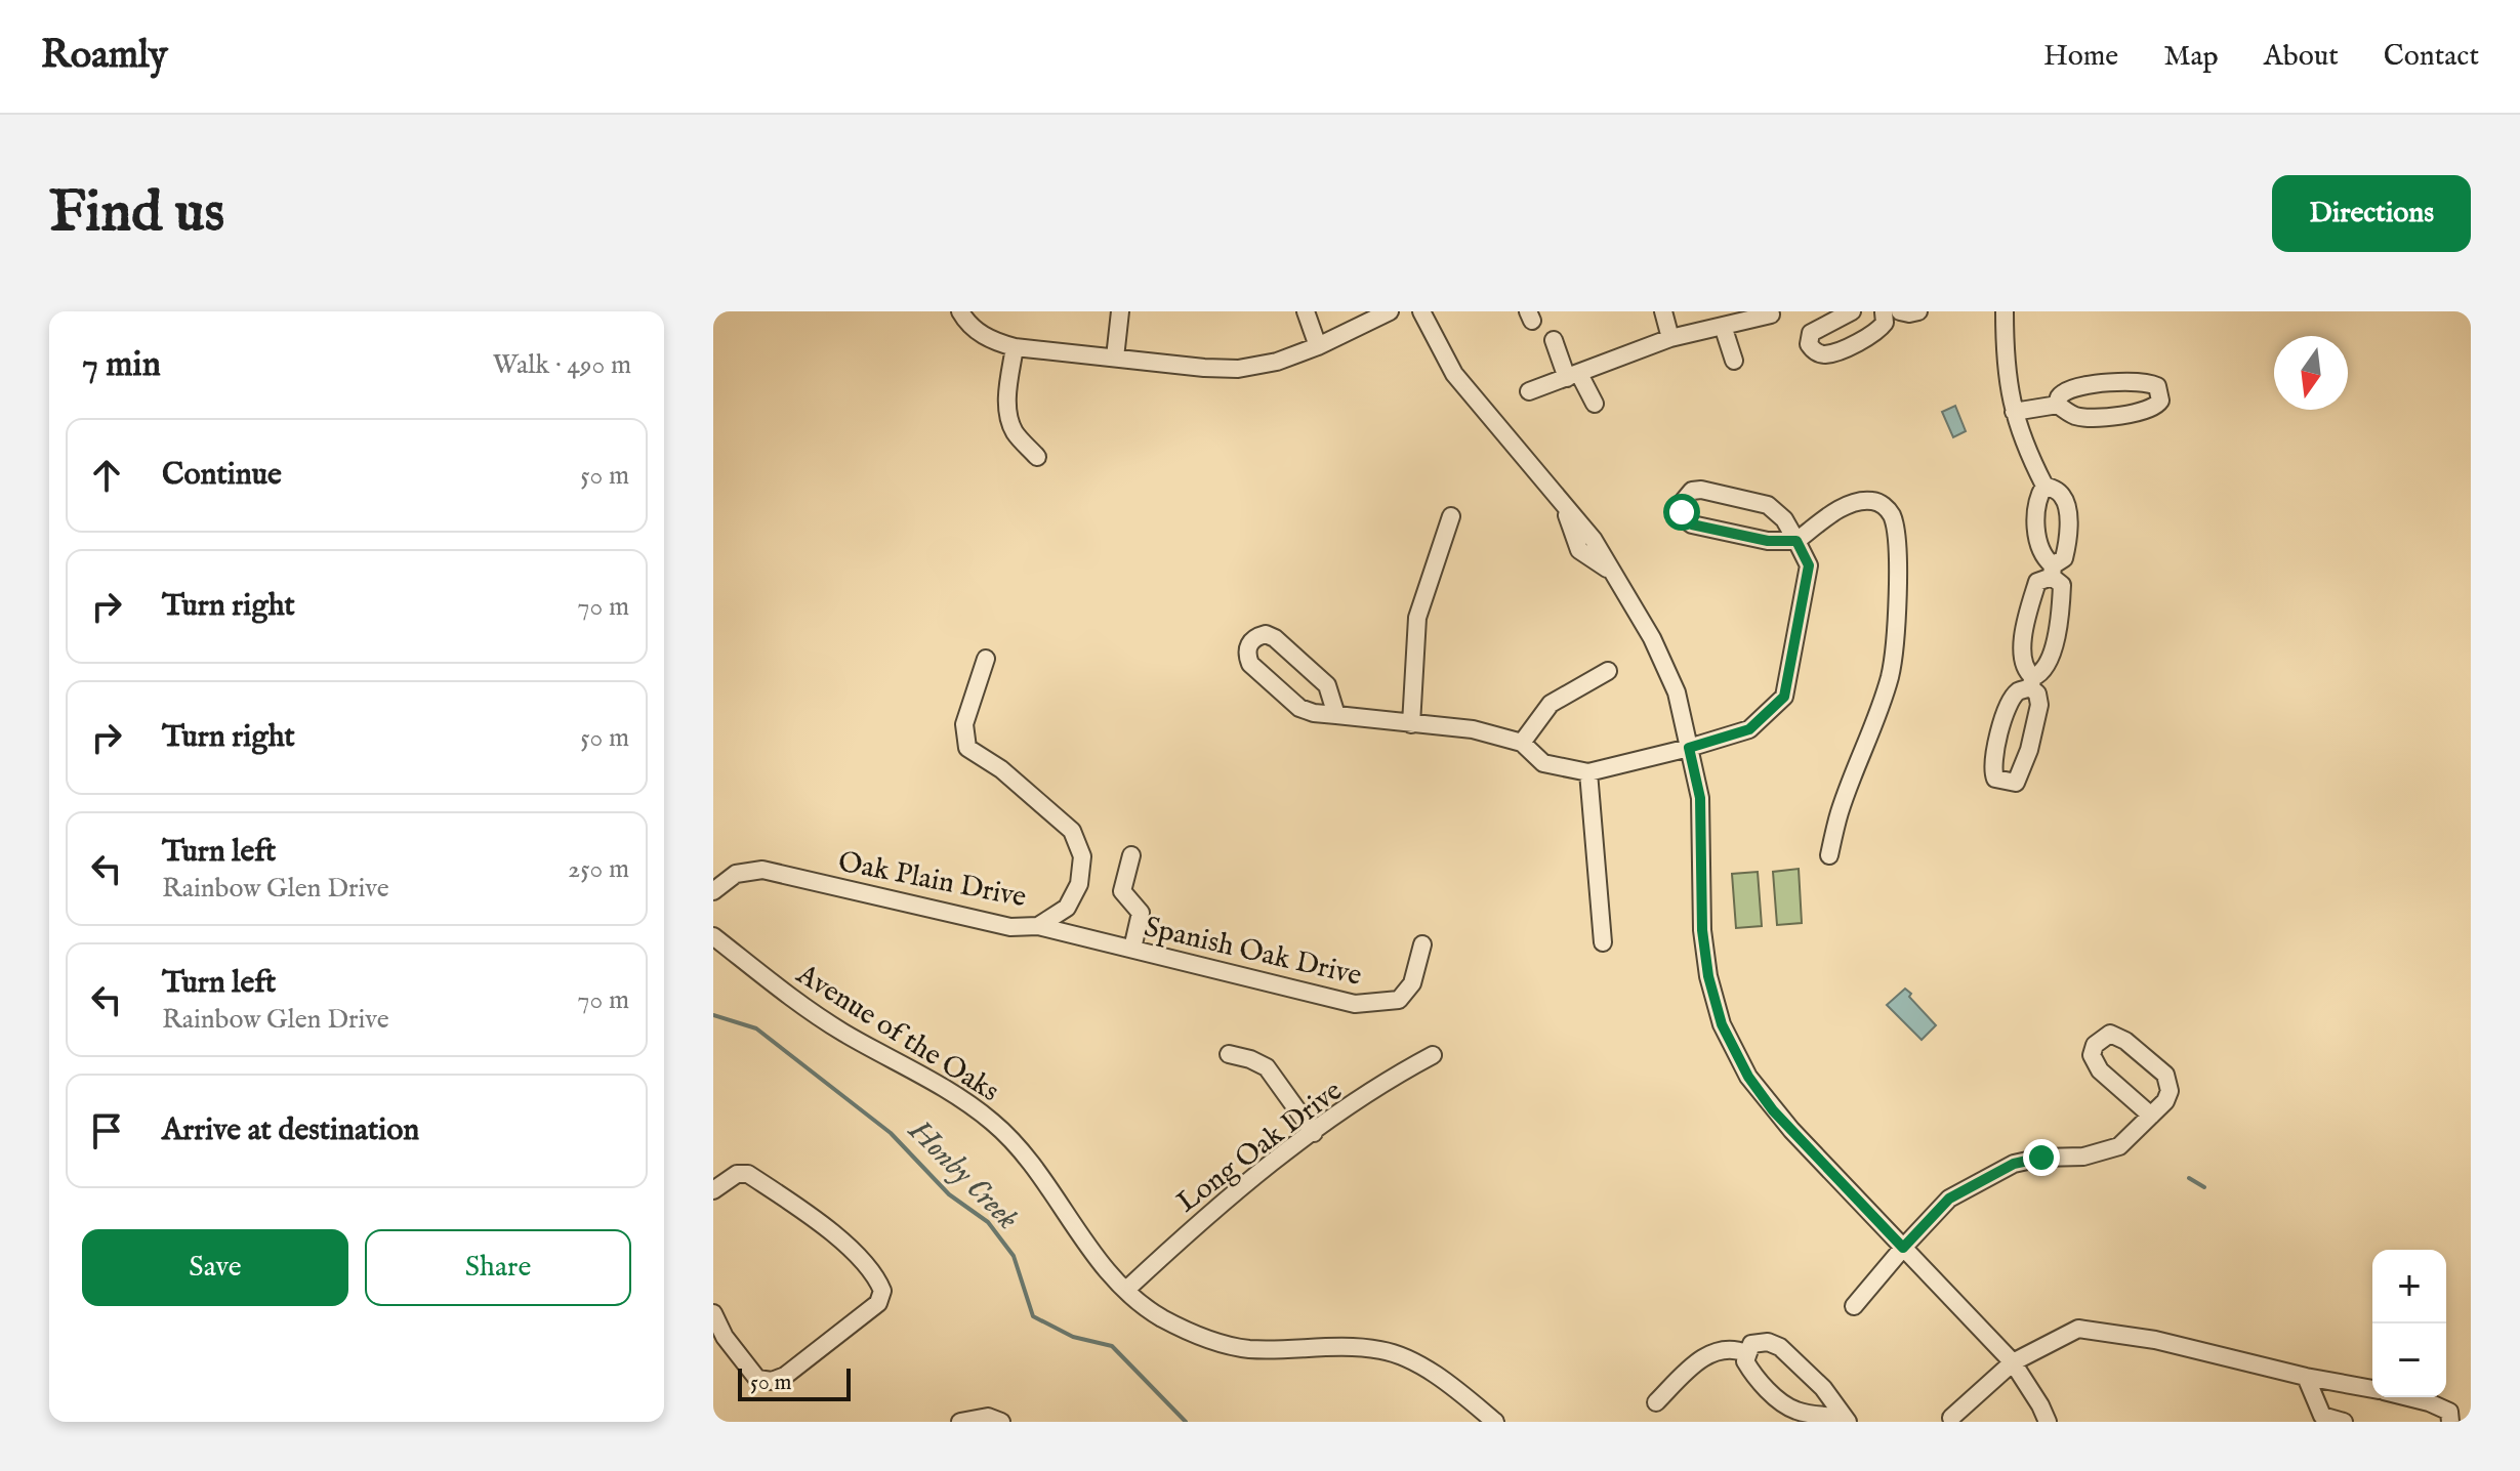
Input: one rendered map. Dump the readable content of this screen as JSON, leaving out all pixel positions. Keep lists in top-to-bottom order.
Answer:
{
  "streets": {
    "street": [
      "Oak Plain Drive",
      "Spanish Oak Drive",
      "Avenue of the Oaks",
      "Long Oak Drive"
    ]
  },
  "crossings": [
    ["Oak Plain Drive", "Spanish Oak Drive"],
    ["Avenue of the Oaks", "Long Oak Drive"]
  ],
  "water": ["Honby Creek"],
  "scale_bar": "50 m",
  "north": "bottom",
  "page": {
    "header": "Roamly",
    "nav": [
      "Home",
      "Map",
      "About",
      "Contact"
    ],
    "buttons": [
      "Directions",
      ["Save", "Share"]
    ],
    "title": "Find us",
    "heading": ["7 min", "Walk · 490 m"],
    "list": [
      ["Continue", "50 m"],
      ["Turn right", "70 m"],
      ["Turn right", "50 m"],
      ["Turn left", "Rainbow Glen Drive", "250 m"],
      ["Turn left", "Rainbow Glen Drive", "70 m"],
      "Arrive at destination"
    ],
    "map_buttons": ["+", "−"],
    "scale": "50 m"
  }
}
